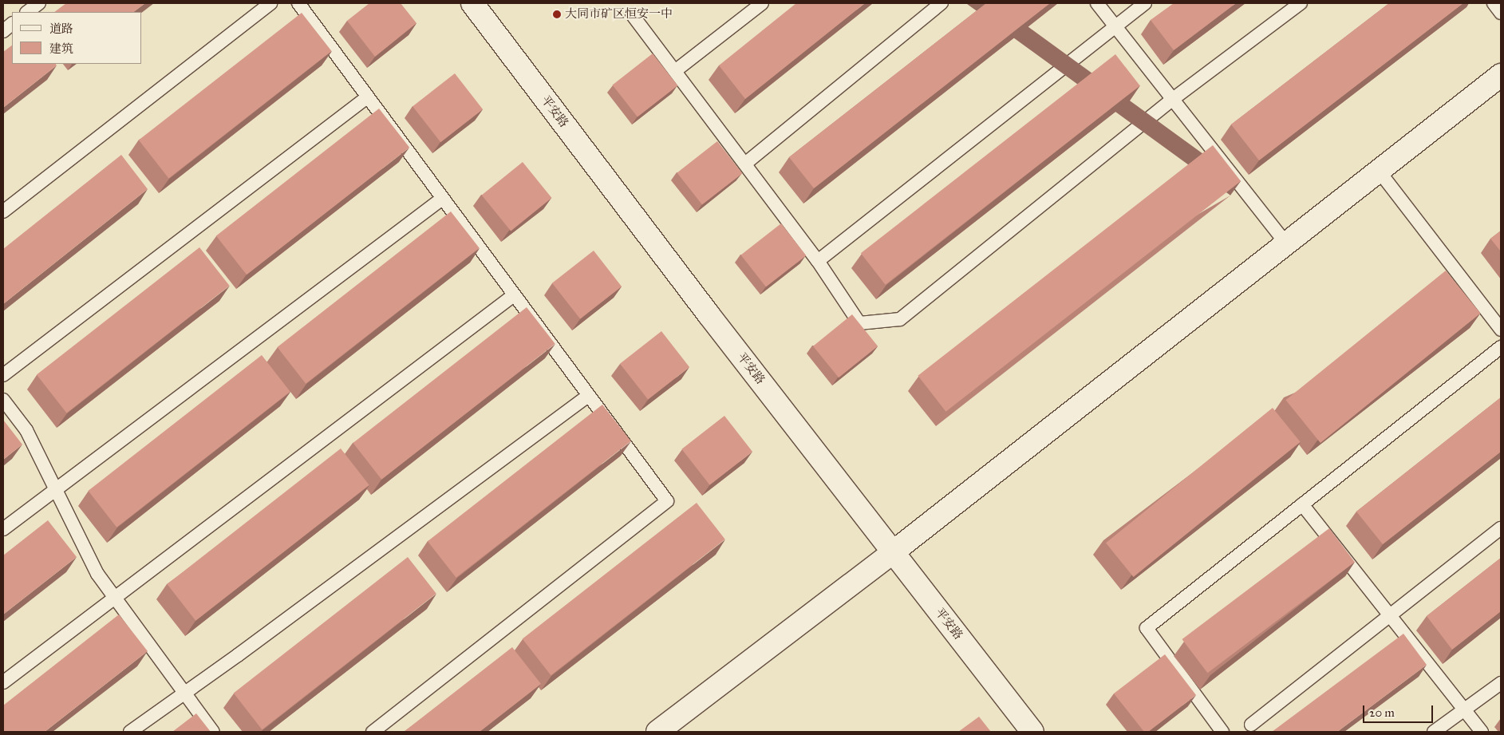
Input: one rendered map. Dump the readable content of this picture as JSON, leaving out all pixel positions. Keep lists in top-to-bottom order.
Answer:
{
  "streets": {
    "street": ["平安路"]
  },
  "places": ["大同市矿区恒安一中"],
  "legend": ["道路", "建筑"],
  "scale_bar": "20 m"
}
